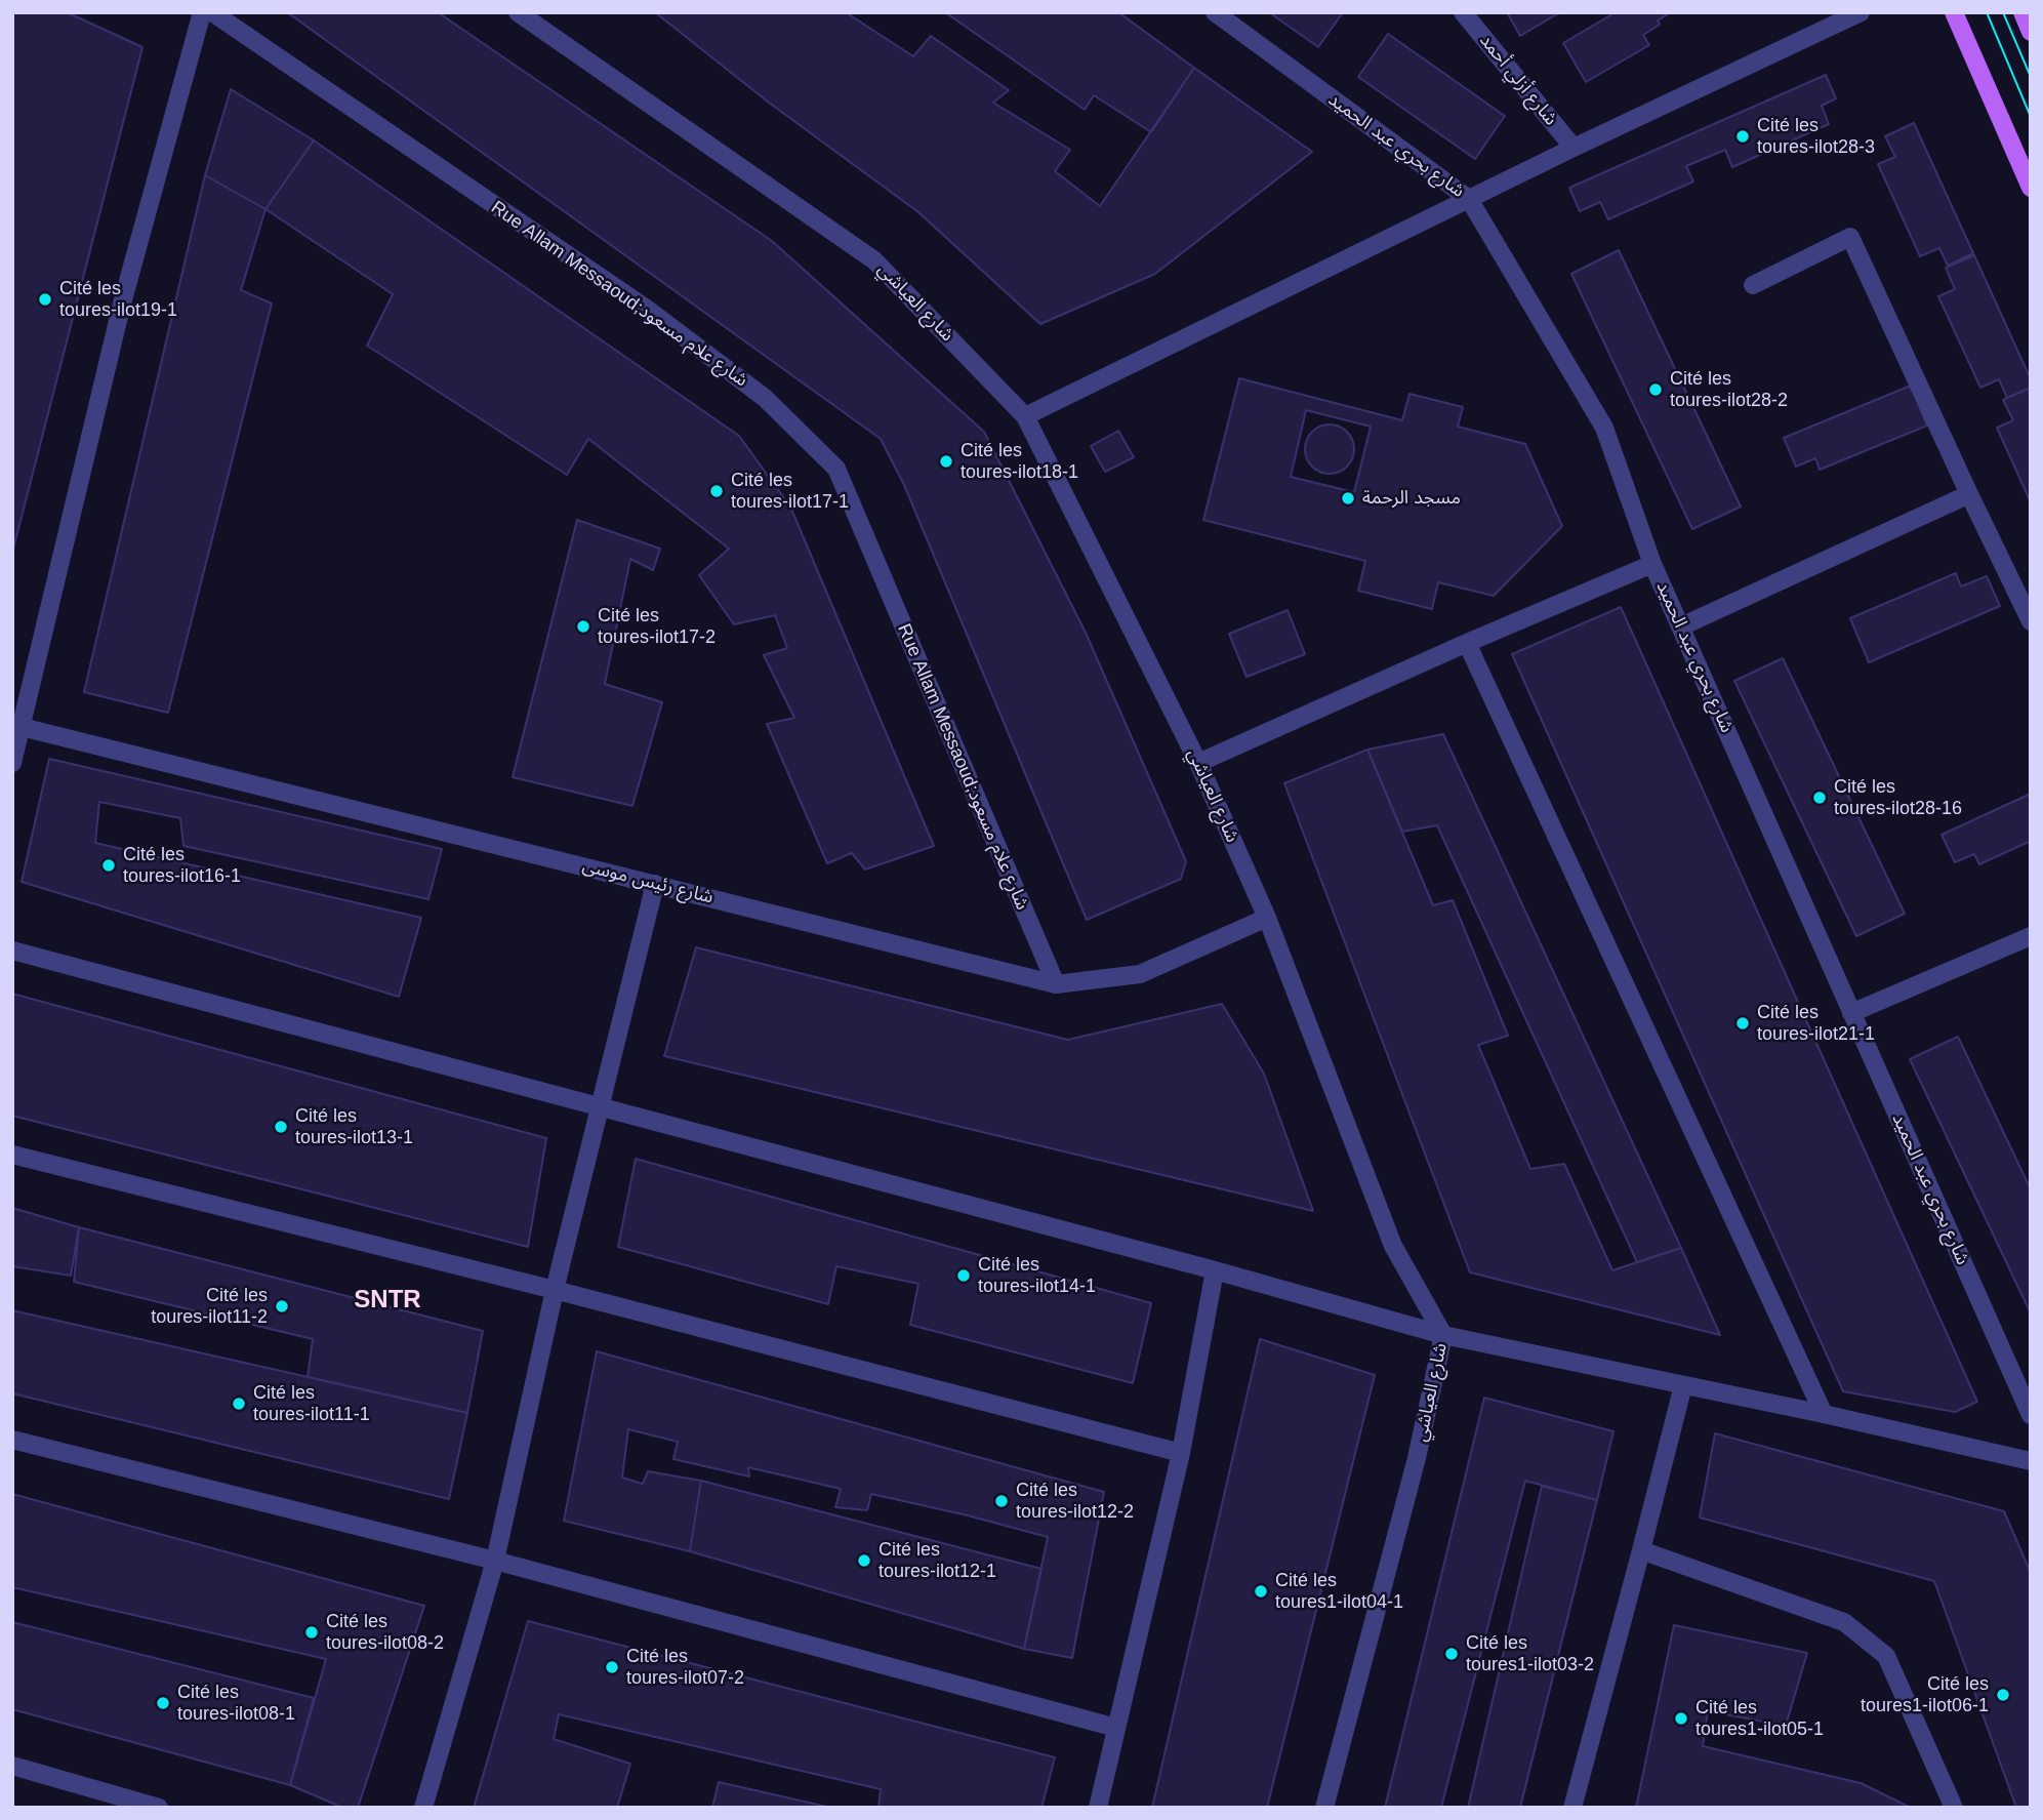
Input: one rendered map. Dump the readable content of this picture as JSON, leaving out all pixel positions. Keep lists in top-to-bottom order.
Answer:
{
  "streets": {
    "street": [
      "شارع أزلي أحمد",
      "شارع بحري عبد الحميد",
      "Rue Allam Messaoud;شارع علام مسعود",
      "شارع العياشي",
      "شارع رئيس موسى"
    ]
  },
  "crossings": [
    ["Rue Allam Messaoud;شارع علام مسعود", "شارع رئيس موسى"],
    ["شارع العياشي", "شارع رئيس موسى"]
  ],
  "districts": ["SNTR"],
  "places": [
    "Cité les toures-ilot28-3",
    "Cité les toures-ilot19-1",
    "Cité les toures-ilot28-2",
    "Cité les toures-ilot18-1",
    "Cité les toures-ilot17-1",
    "مسجد الرحمة",
    "Cité les toures-ilot17-2",
    "Cité les toures-ilot28-16",
    "Cité les toures-ilot16-1",
    "Cité les toures-ilot21-1",
    "Cité les toures-ilot13-1",
    "Cité les toures-ilot14-1",
    "Cité les toures-ilot11-2",
    "Cité les toures-ilot11-1",
    "Cité les toures-ilot12-2",
    "Cité les toures-ilot12-1",
    "Cité les toures1-ilot04-1",
    "Cité les toures-ilot08-2",
    "Cité les toures1-ilot03-2",
    "Cité les toures-ilot07-2",
    "Cité les toures1-ilot06-1",
    "Cité les toures-ilot08-1",
    "Cité les toures1-ilot05-1"
  ]
}
